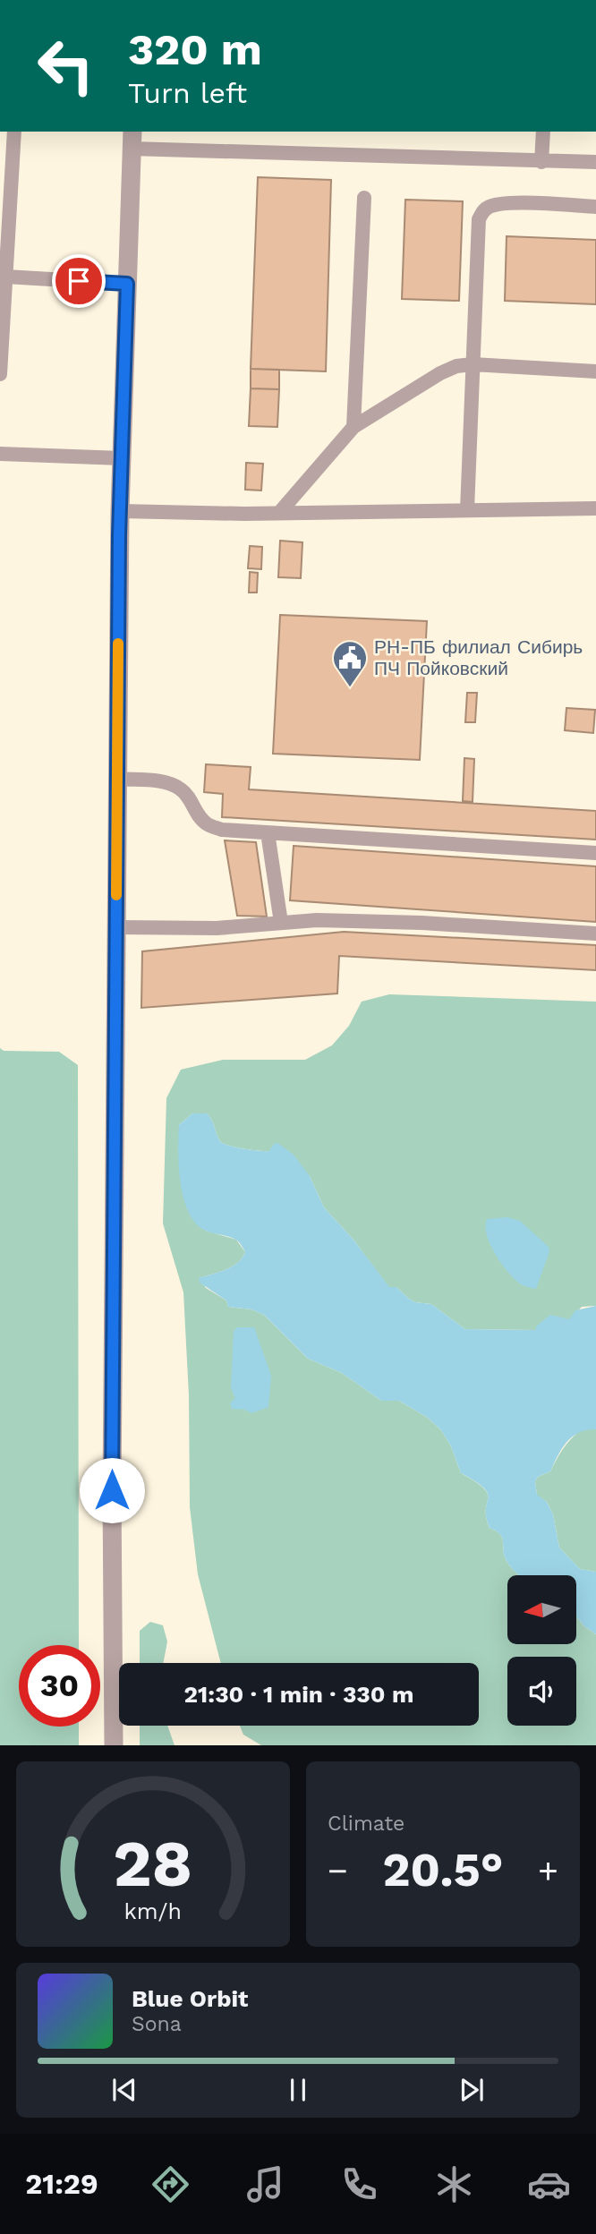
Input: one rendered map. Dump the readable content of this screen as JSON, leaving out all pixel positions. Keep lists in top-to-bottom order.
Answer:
{
  "places": {
    "public building": ["РН-ПБ филиал Сибирь ПЧ Пойковский"]
  },
  "north": "left",
  "page": {
    "turn": ["320 m", "Turn left"],
    "limit": "30",
    "trip": "21:30 · 1 min · 330 m",
    "tile": "Climate",
    "heat": ["−", "20.5°", "+"],
    "song": ["Blue Orbit", "Sona"],
    "tabs": "21:29",
    "gauge": ["28", "km/h"]
  }
}
